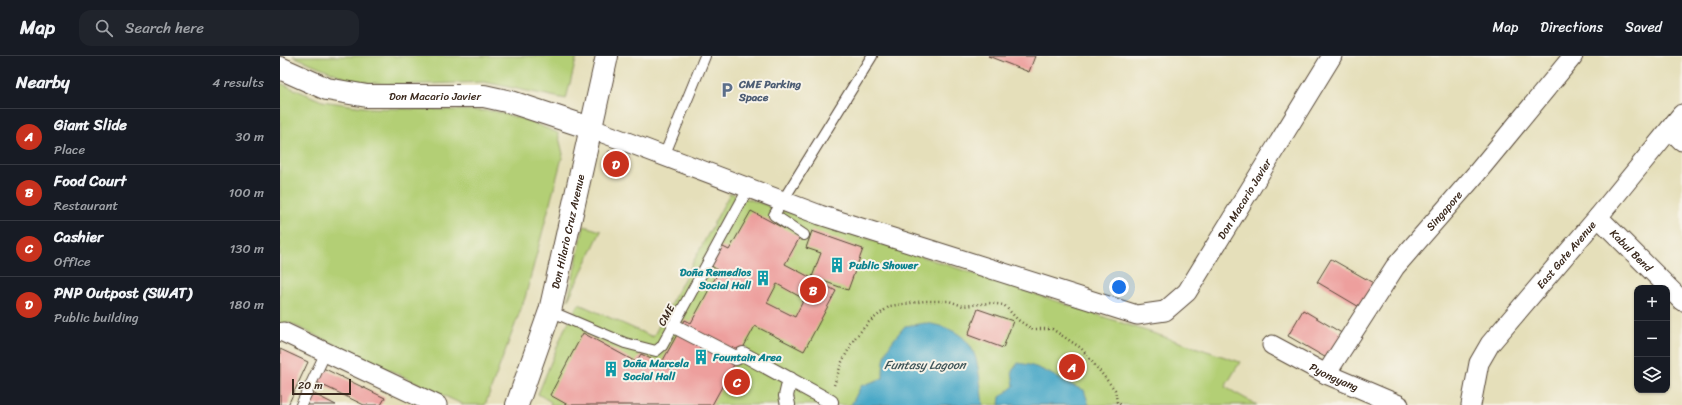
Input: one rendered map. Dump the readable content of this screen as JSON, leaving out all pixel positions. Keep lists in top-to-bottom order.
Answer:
{
  "streets": {
    "street": [
      "Don Macario Javier",
      "Singapore",
      "Don Hilario Cruz Avenue",
      "Kabul Bend",
      "East Gate Avenue",
      "Pyongyang"
    ],
    "lane": ["CME"]
  },
  "crossings": [
    ["Don Macario Javier", "Don Hilario Cruz Avenue"],
    ["Singapore", "Pyongyang"],
    ["Don Hilario Cruz Avenue", "CME"],
    ["Kabul Bend", "East Gate Avenue"]
  ],
  "water": ["Funtasy Lagoon"],
  "places": {
    "parking": ["CME Parking Space"],
    "building": [
      "Public Shower",
      "Doña Remedios Social Hall",
      "Fountain Area",
      "Doña Marcela Social Hall"
    ]
  },
  "scale_bar": "20 m",
  "page": {
    "header": "Map",
    "search": "Search here",
    "nav": ["Map", "Directions", "Saved"],
    "heading": ["Nearby", "4 results"],
    "list": [
      {
        "mark": "A",
        "name": "Giant Slide",
        "note": "Place",
        "value": "30 m"
      },
      {
        "mark": "B",
        "name": "Food Court",
        "note": "Restaurant",
        "value": "100 m"
      },
      {
        "mark": "C",
        "name": "Cashier",
        "note": "Office",
        "value": "130 m"
      },
      {
        "mark": "D",
        "name": "PNP Outpost (SWAT)",
        "note": "Public building",
        "value": "180 m"
      }
    ],
    "pins": [
      "D",
      "B",
      "A",
      "C"
    ],
    "map_buttons": ["+", "−"],
    "scale": "20 m"
  }
}
